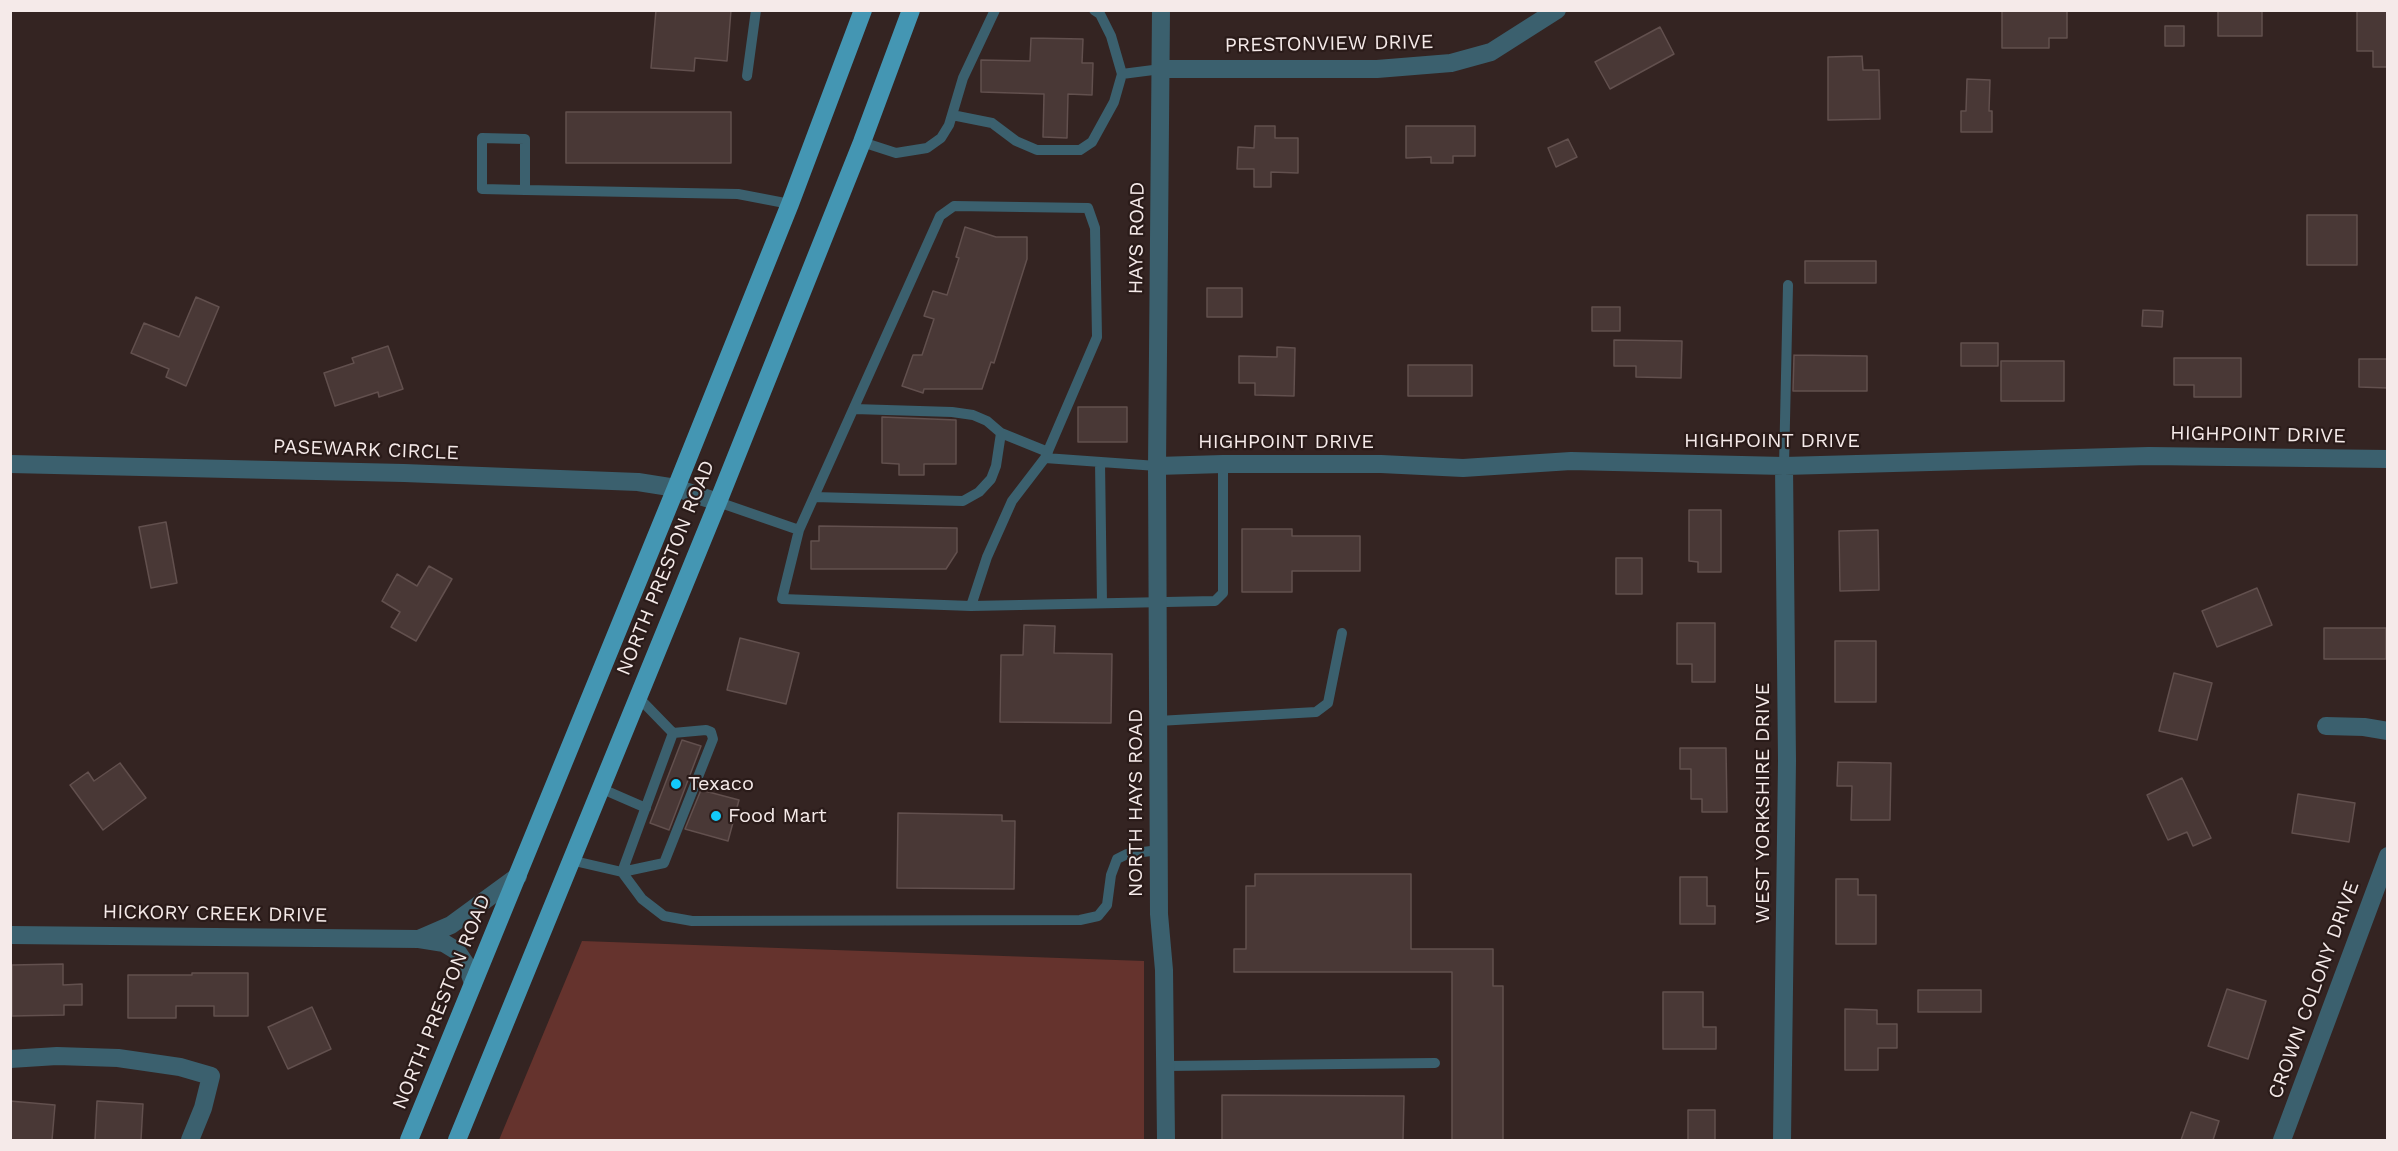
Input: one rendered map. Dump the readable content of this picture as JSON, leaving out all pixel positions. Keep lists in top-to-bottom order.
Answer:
{
  "streets": {
    "main road": ["NORTH PRESTON ROAD"],
    "street": [
      "PRESTONVIEW DRIVE",
      "HAYS ROAD",
      "HIGHPOINT DRIVE",
      "PASEWARK CIRCLE",
      "NORTH HAYS ROAD",
      "WEST YORKSHIRE DRIVE",
      "HICKORY CREEK DRIVE",
      "CROWN COLONY DRIVE"
    ]
  },
  "crossings": [
    ["PRESTONVIEW DRIVE", "HAYS ROAD"],
    ["HAYS ROAD", "HIGHPOINT DRIVE"],
    ["HAYS ROAD", "NORTH HAYS ROAD"],
    ["HIGHPOINT DRIVE", "NORTH HAYS ROAD"],
    ["HIGHPOINT DRIVE", "WEST YORKSHIRE DRIVE"],
    ["PASEWARK CIRCLE", "NORTH PRESTON ROAD"],
    ["NORTH PRESTON ROAD", "HICKORY CREEK DRIVE"]
  ],
  "places": ["Texaco", "Food Mart"]
}
